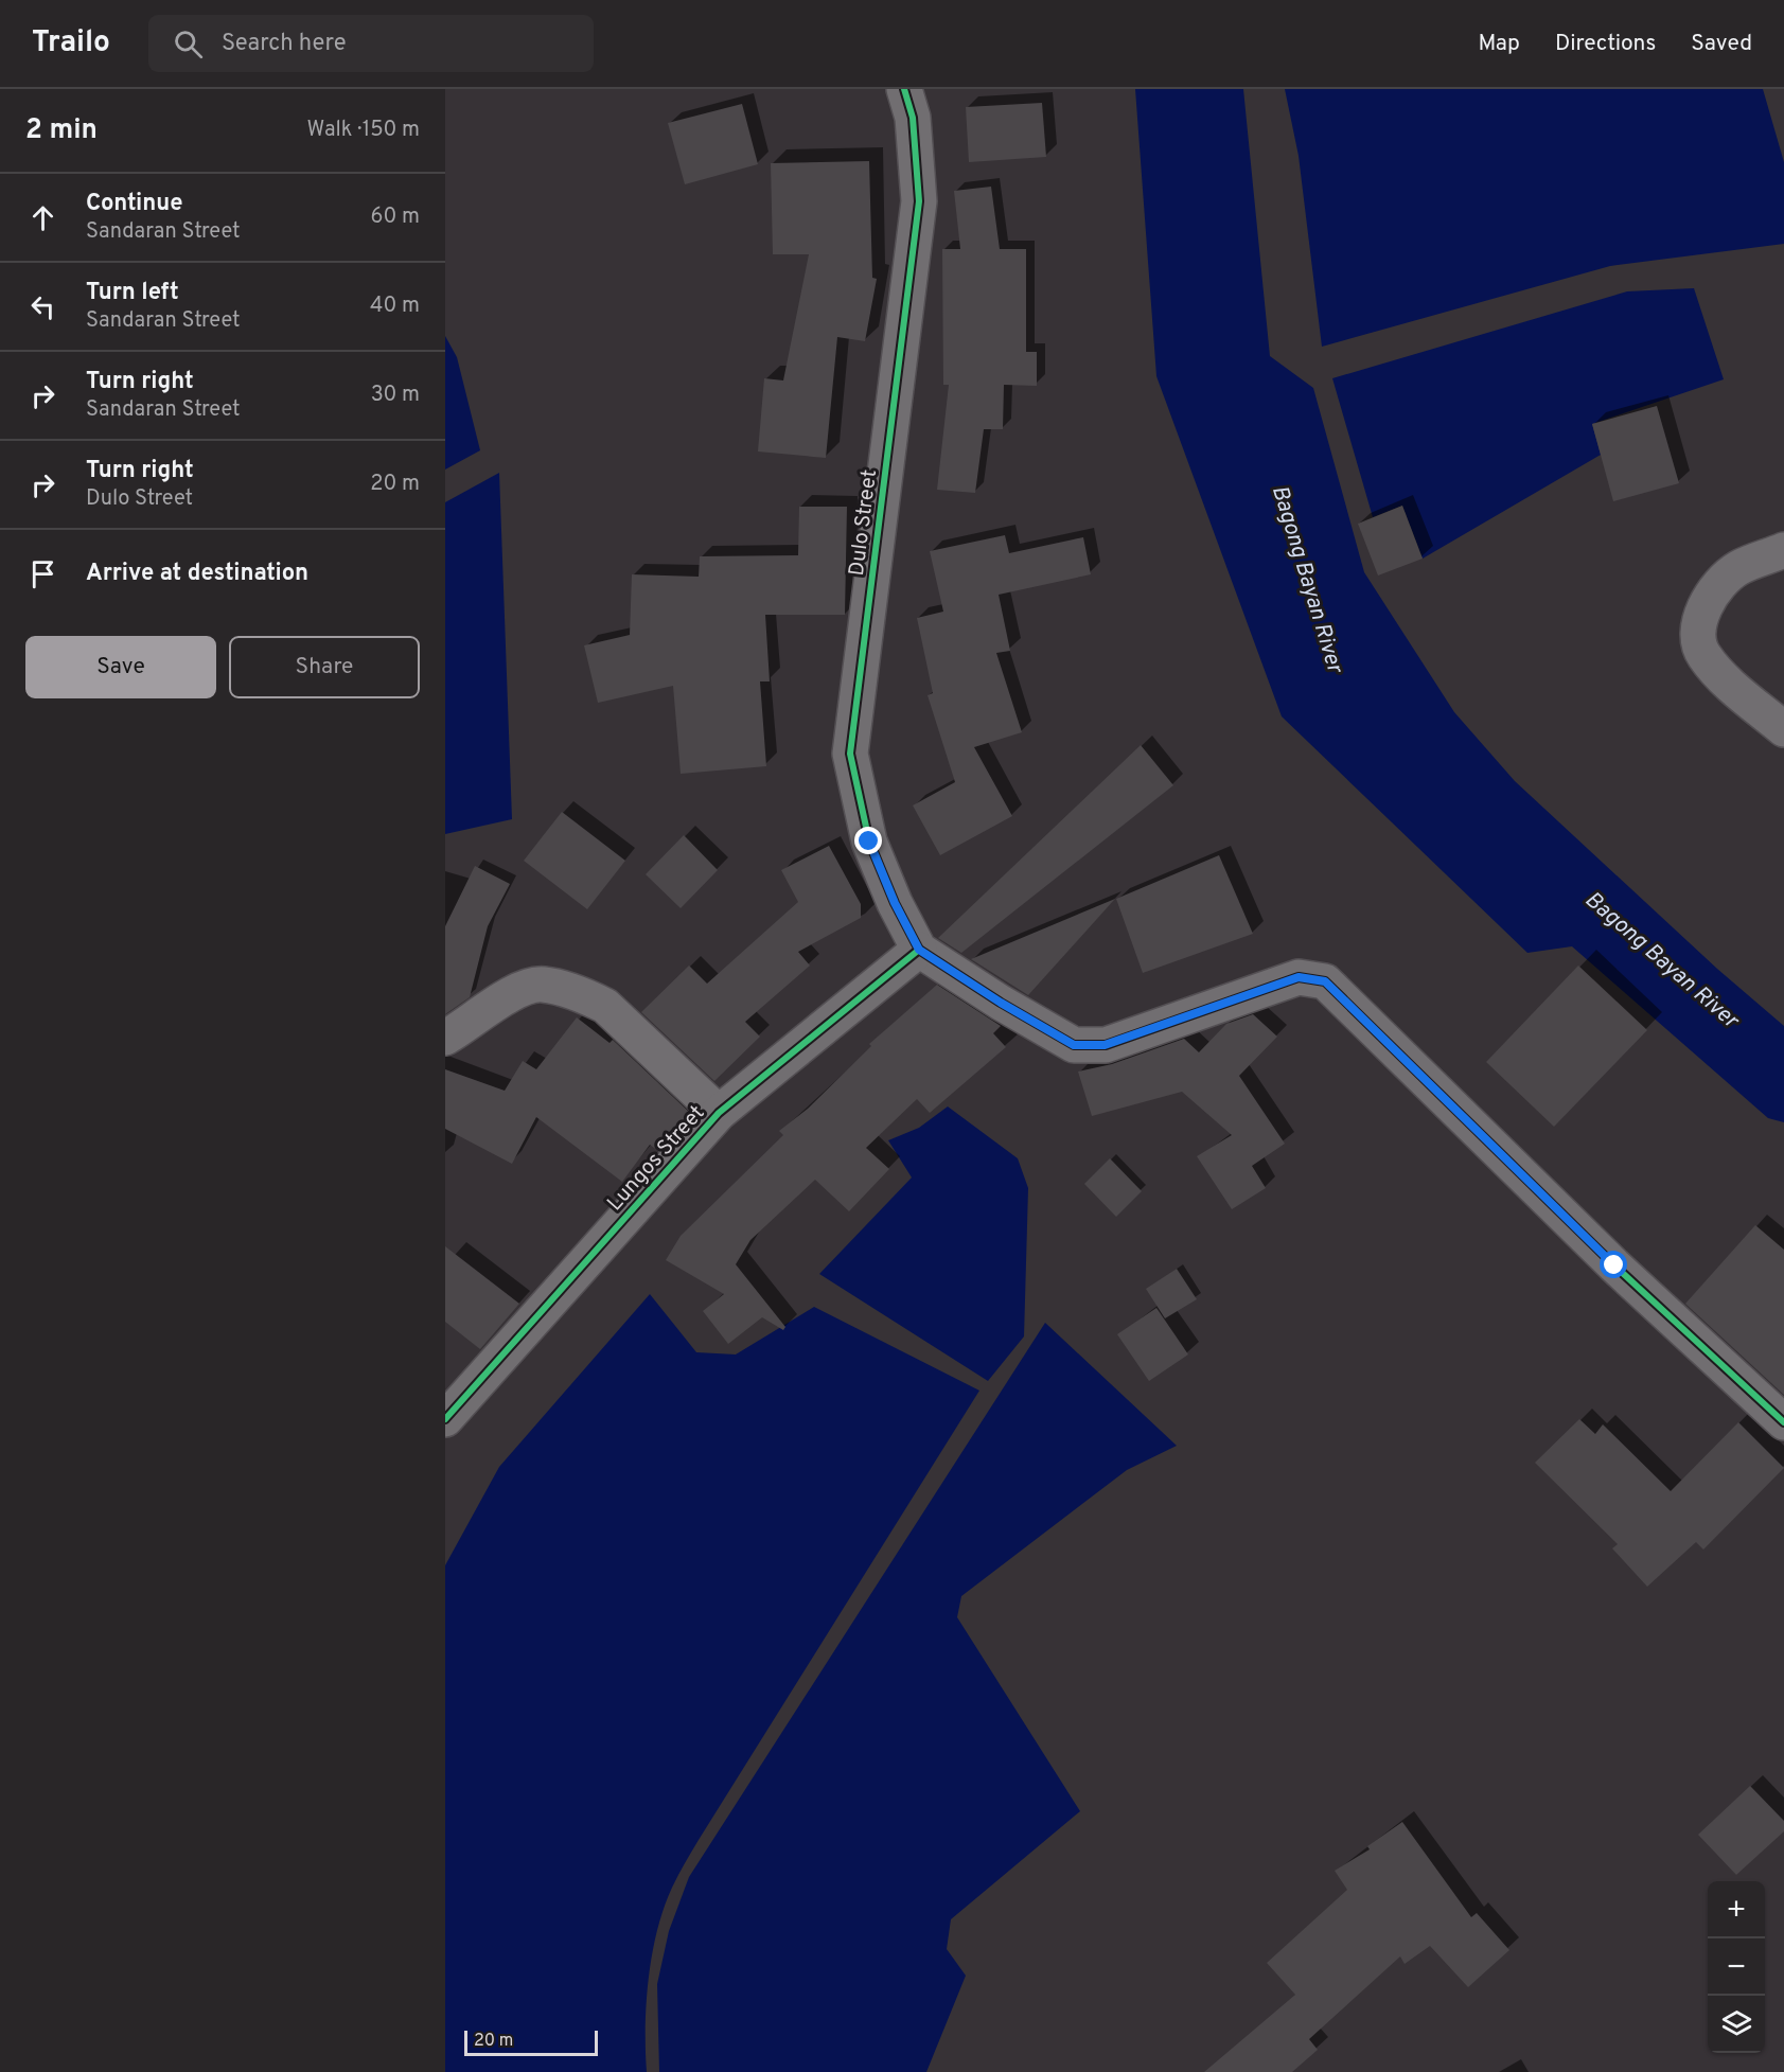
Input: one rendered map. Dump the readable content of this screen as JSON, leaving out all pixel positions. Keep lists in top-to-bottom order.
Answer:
{
  "streets": {
    "street": ["Dulo Street", "Lungos Street"]
  },
  "crossings": [
    ["Dulo Street", "Lungos Street"]
  ],
  "water": ["Bagong Bayan River"],
  "scale_bar": "20 m",
  "page": {
    "header": "Trailo",
    "search": "Search here",
    "nav": ["Map", "Directions", "Saved"],
    "heading": ["2 min", "Walk · 150 m"],
    "list": [
      ["Continue", "Sandaran Street", "60 m"],
      ["Turn left", "Sandaran Street", "40 m"],
      ["Turn right", "Sandaran Street", "30 m"],
      ["Turn right", "Dulo Street", "20 m"],
      "Arrive at destination"
    ],
    "buttons": ["Save", "Share"],
    "map_buttons": ["+", "−"],
    "scale": "20 m"
  }
}
